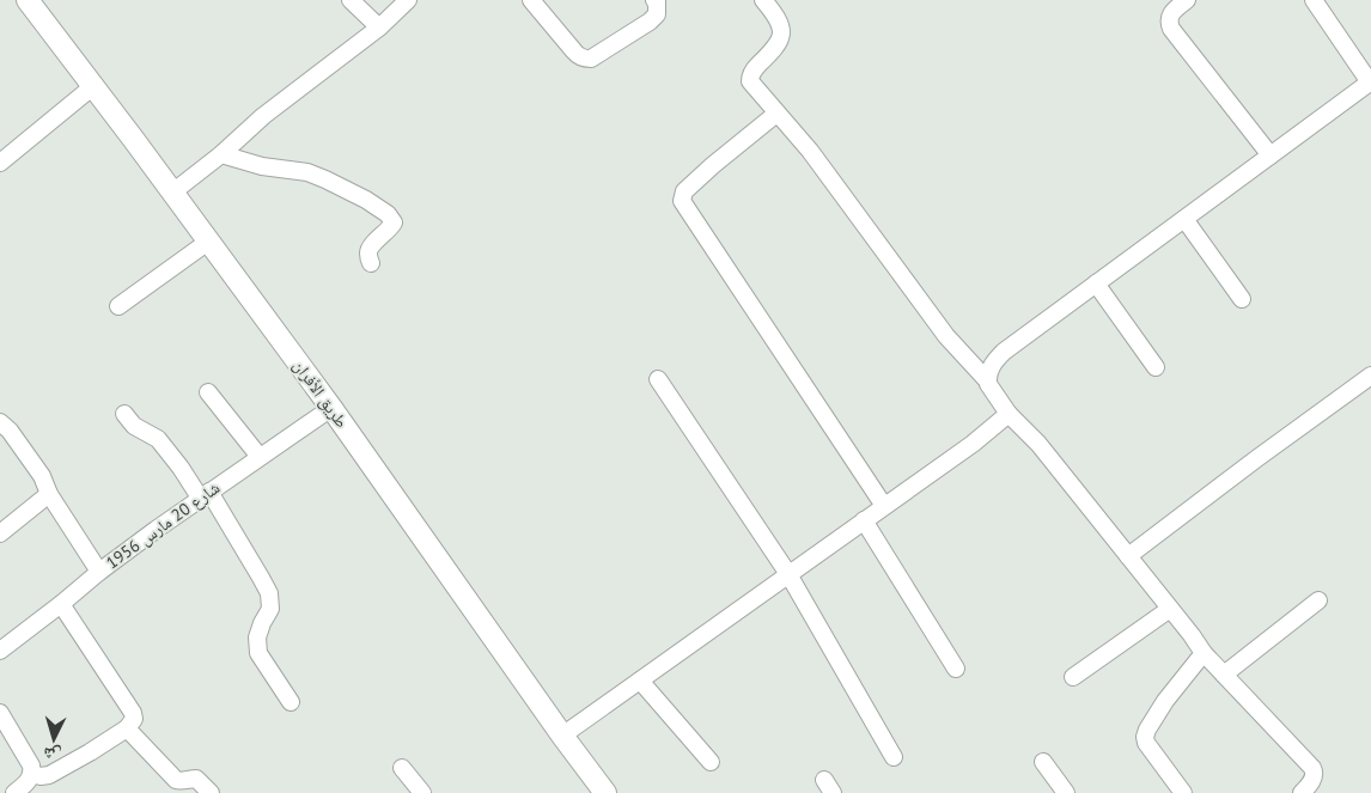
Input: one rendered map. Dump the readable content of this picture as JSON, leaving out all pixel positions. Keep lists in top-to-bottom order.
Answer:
{
  "streets": {
    "main road": ["طريق الأفران"],
    "street": ["شارع 20 مارس 1956"]
  },
  "crossings": [
    ["طريق الأفران", "شارع 20 مارس 1956"]
  ],
  "north": "bottom"
}
